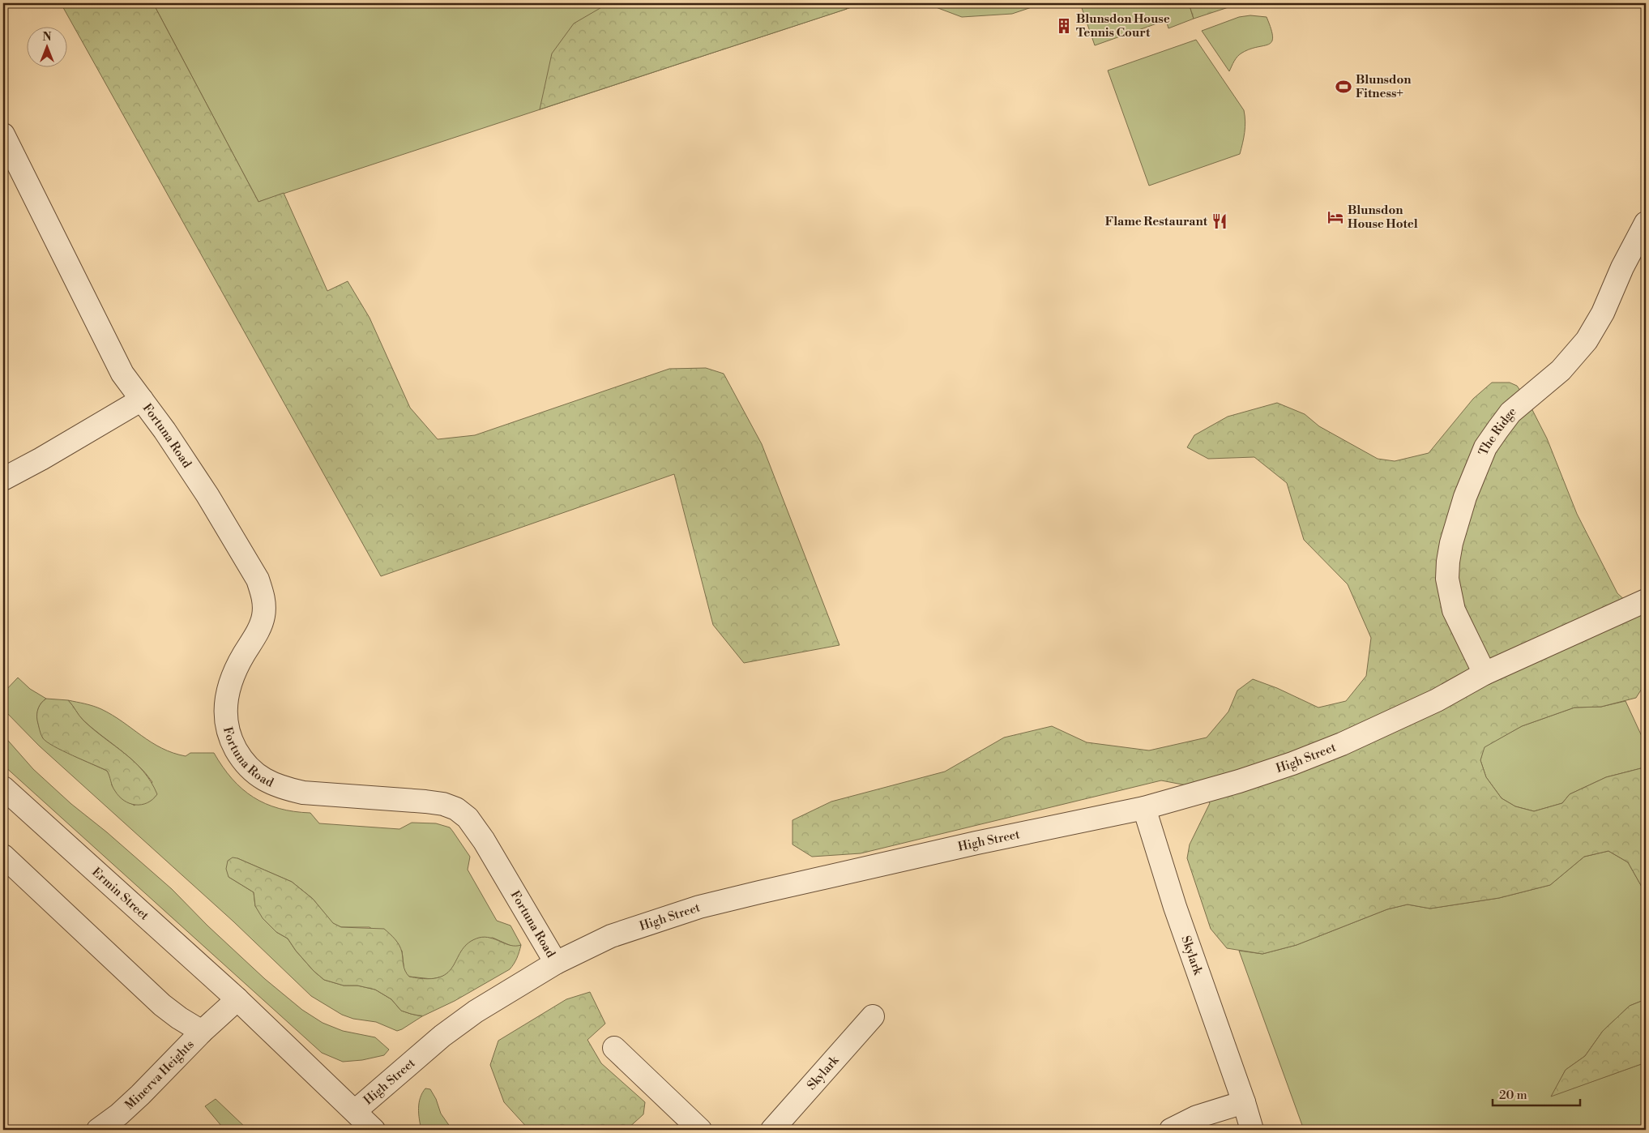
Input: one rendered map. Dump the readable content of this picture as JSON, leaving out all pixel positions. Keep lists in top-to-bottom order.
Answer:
{
  "streets": {
    "street": [
      "The Ridge",
      "Fortuna Road",
      "High Street",
      "Ermin Street",
      "Skylark",
      "Minerva Heights"
    ]
  },
  "crossings": [
    ["The Ridge", "High Street"],
    ["Fortuna Road", "High Street"],
    ["High Street", "Ermin Street"],
    ["High Street", "Skylark"]
  ],
  "places": {
    "building": ["Blunsdon House Tennis Court"],
    "sports": ["Blunsdon Fitness+"],
    "hotel": ["Blunsdon House Hotel"],
    "restaurant": ["Flame Restaurant"]
  },
  "scale_bar": "20 m",
  "north": "top"
}
